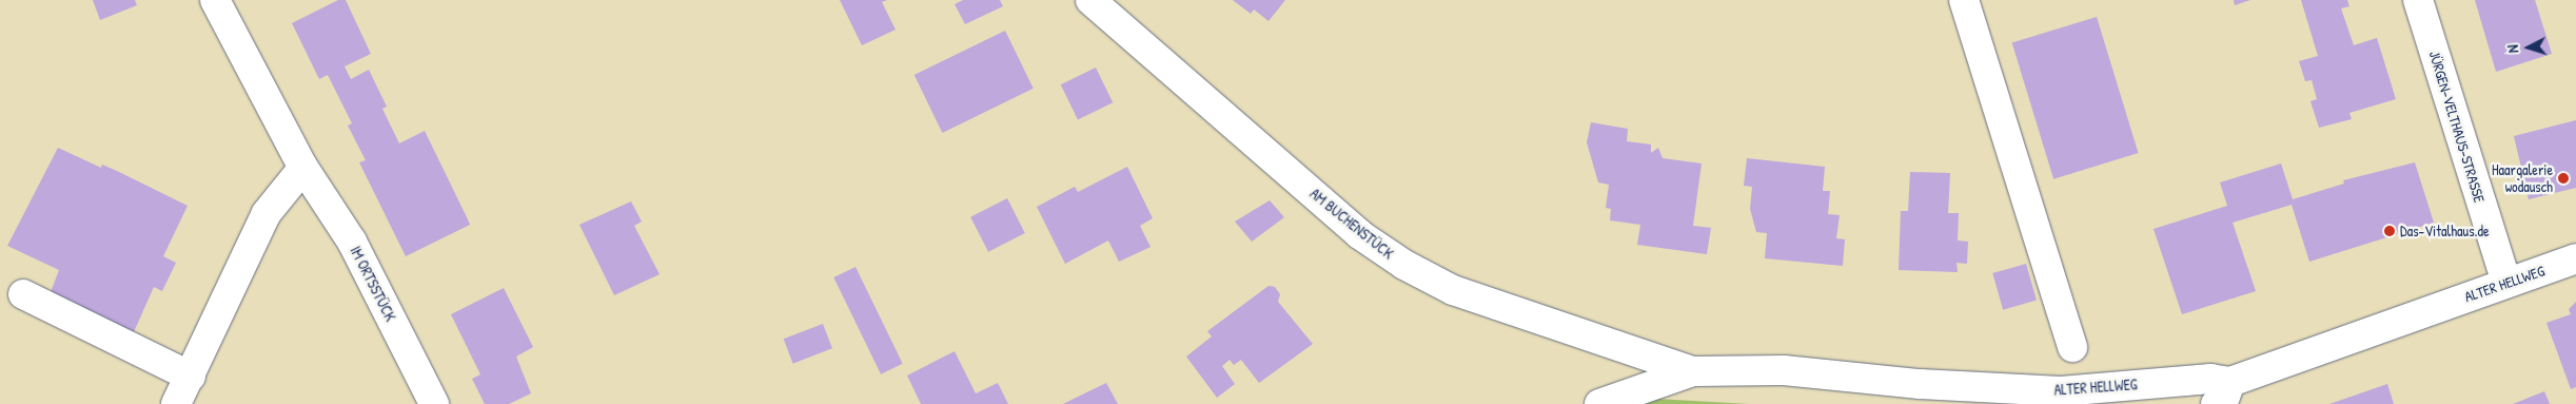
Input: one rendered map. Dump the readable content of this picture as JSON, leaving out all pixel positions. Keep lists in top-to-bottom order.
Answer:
{
  "streets": {
    "street": [
      "JÜRGEN-VELTHAUS-STRASSE",
      "AM BUCHENSTÜCK",
      "IM ORTSSTÜCK",
      "ALTER HELLWEG"
    ]
  },
  "crossings": [
    ["JÜRGEN-VELTHAUS-STRASSE", "ALTER HELLWEG"],
    ["AM BUCHENSTÜCK", "ALTER HELLWEG"]
  ],
  "places": ["Haargalerie wodausch", "Das-Vitalhaus.de"],
  "north": "left"
}
